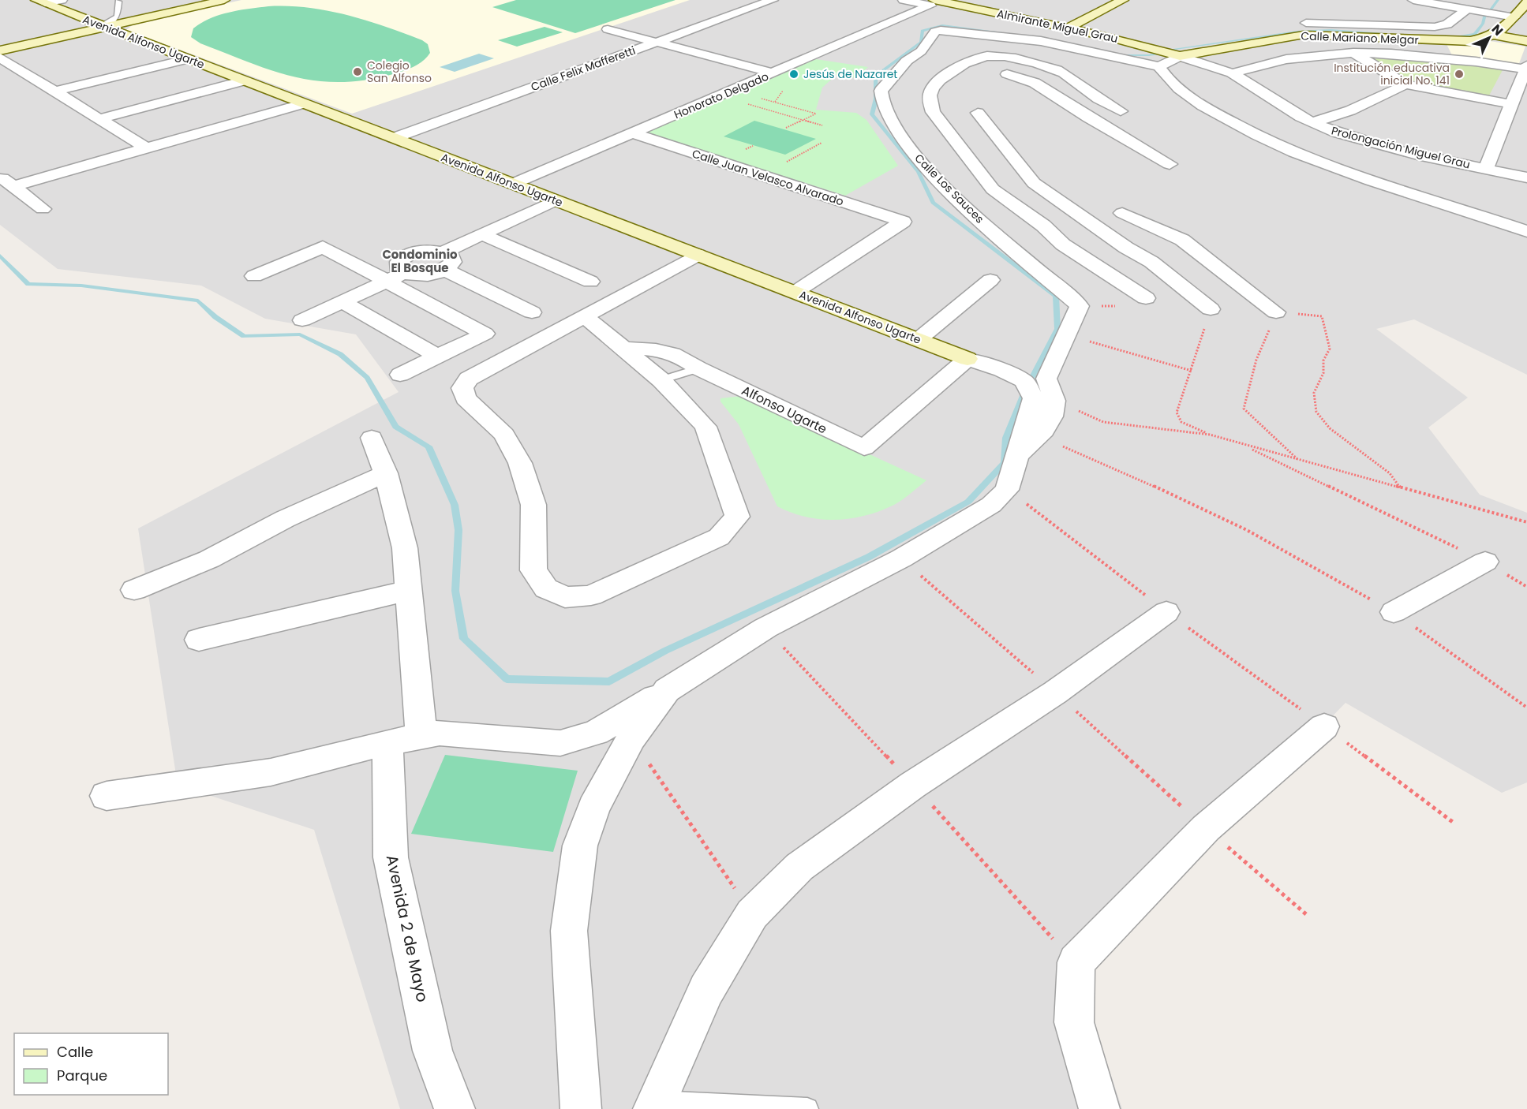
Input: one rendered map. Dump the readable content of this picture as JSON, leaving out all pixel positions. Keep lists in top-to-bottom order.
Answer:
{
  "streets": {
    "street": [
      "Almirante Miguel Grau",
      "Calle Mariano Melgar",
      "Avenida Alfonso Ugarte",
      "Calle Felix Mafferetti",
      "Honorato Delgado",
      "Prolongación Miguel Grau",
      "Calle Juan Velasco Alvarado",
      "Calle Los Sauces",
      "Alfonso Ugarte",
      "Avenida 2 de Mayo"
    ]
  },
  "crossings": [
    ["Almirante Miguel Grau", "Calle Mariano Melgar"],
    ["Almirante Miguel Grau", "Prolongación Miguel Grau"],
    ["Calle Mariano Melgar", "Prolongación Miguel Grau"],
    ["Avenida Alfonso Ugarte", "Calle Felix Mafferetti"],
    ["Avenida Alfonso Ugarte", "Honorato Delgado"],
    ["Avenida Alfonso Ugarte", "Calle Juan Velasco Alvarado"],
    ["Avenida Alfonso Ugarte", "Alfonso Ugarte"],
    ["Honorato Delgado", "Calle Juan Velasco Alvarado"]
  ],
  "districts": ["Condominio El Bosque"],
  "places": ["Colegio San Alfonso", "Jesús de Nazaret", "Institución educativa inicial No. 141"],
  "legend": ["Calle", "Parque"],
  "north": "top right"
}
